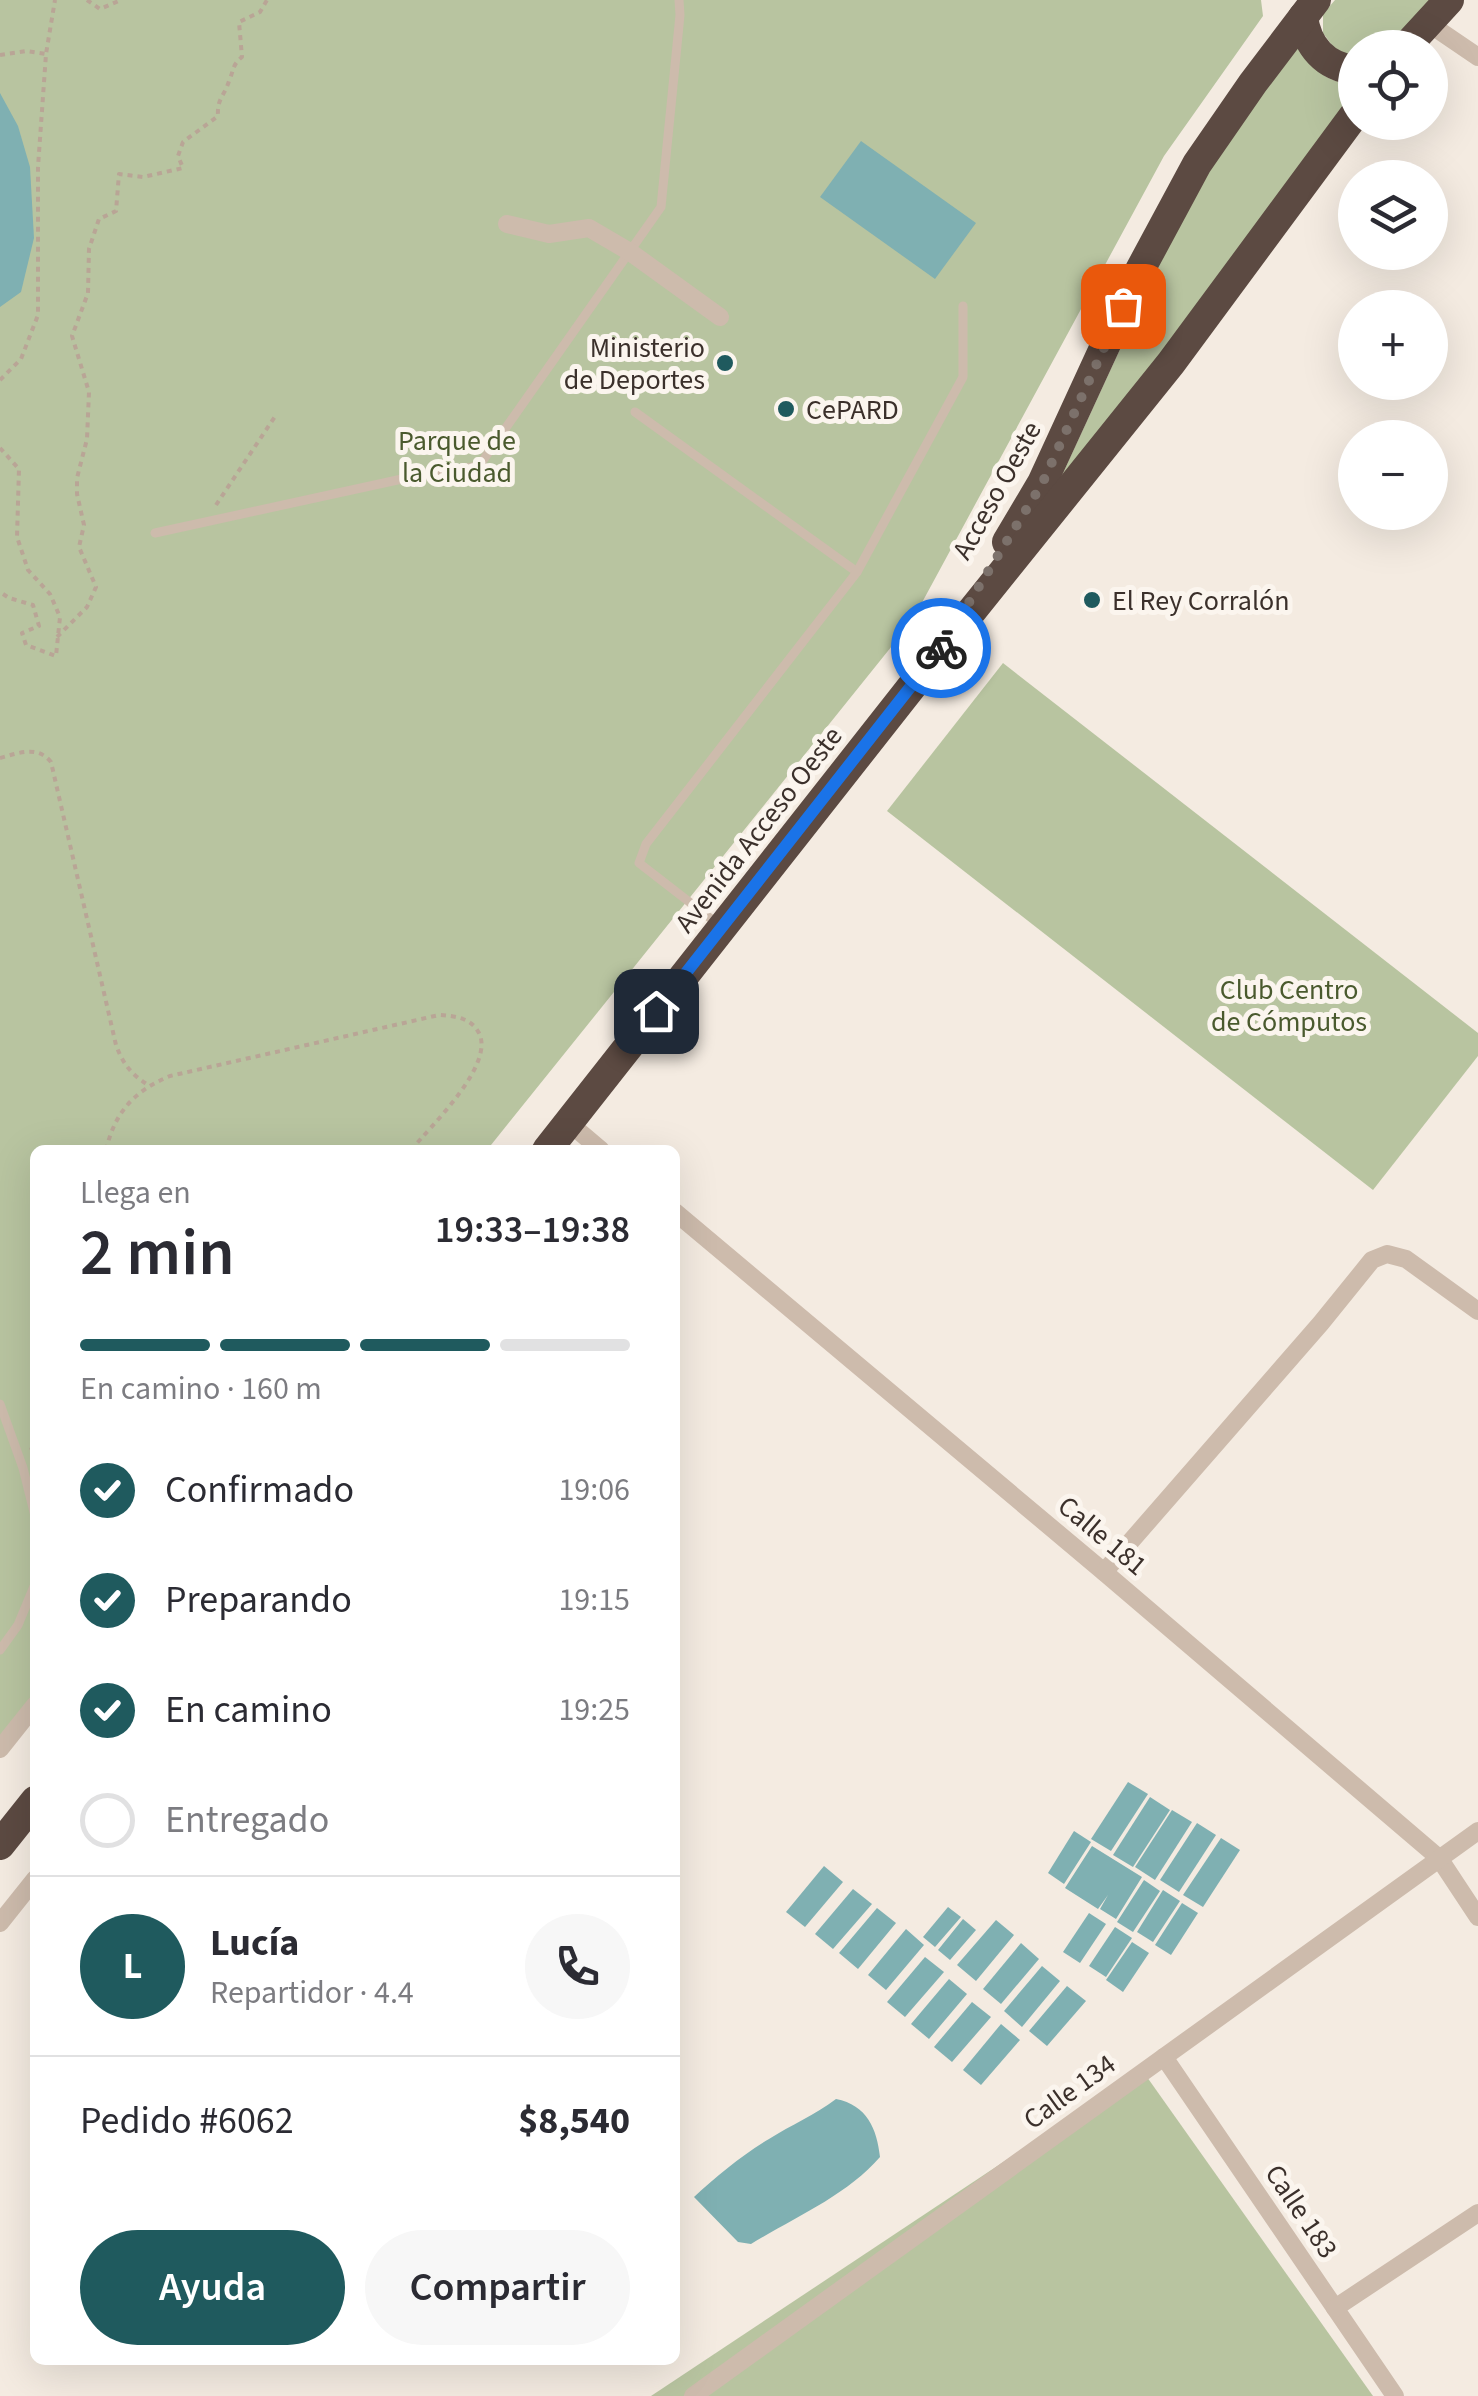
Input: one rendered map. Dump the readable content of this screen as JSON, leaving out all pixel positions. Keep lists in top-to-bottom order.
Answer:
{
  "streets": {
    "highway": ["Acceso Oeste", "Avenida Acceso Oeste"],
    "street": ["Calle 181", "Calle 134", "Calle 183"]
  },
  "crossings": [
    ["Acceso Oeste", "Avenida Acceso Oeste"],
    ["Calle 181", "Calle 134"],
    ["Calle 134", "Calle 183"]
  ],
  "parks": ["Parque de la Ciudad", "Club Centro de Cómputos"],
  "places": ["Ministerio de Deportes", "CePARD", "El Rey Corralón"],
  "page": {
    "map_buttons": ["+", "−"],
    "heading": ["2 min", "Llega en", "19:33–19:38"],
    "panel": [
      "Lucía",
      "Repartidor · 4.4",
      "Pedido #6062",
      "$8,540"
    ],
    "bar": "En camino · 160 m",
    "list": [
      ["Confirmado", "19:06"],
      ["Preparando", "19:15"],
      ["En camino", "19:25"],
      "Entregado"
    ],
    "round": "L",
    "buttons": ["Ayuda", "Compartir"]
  }
}
